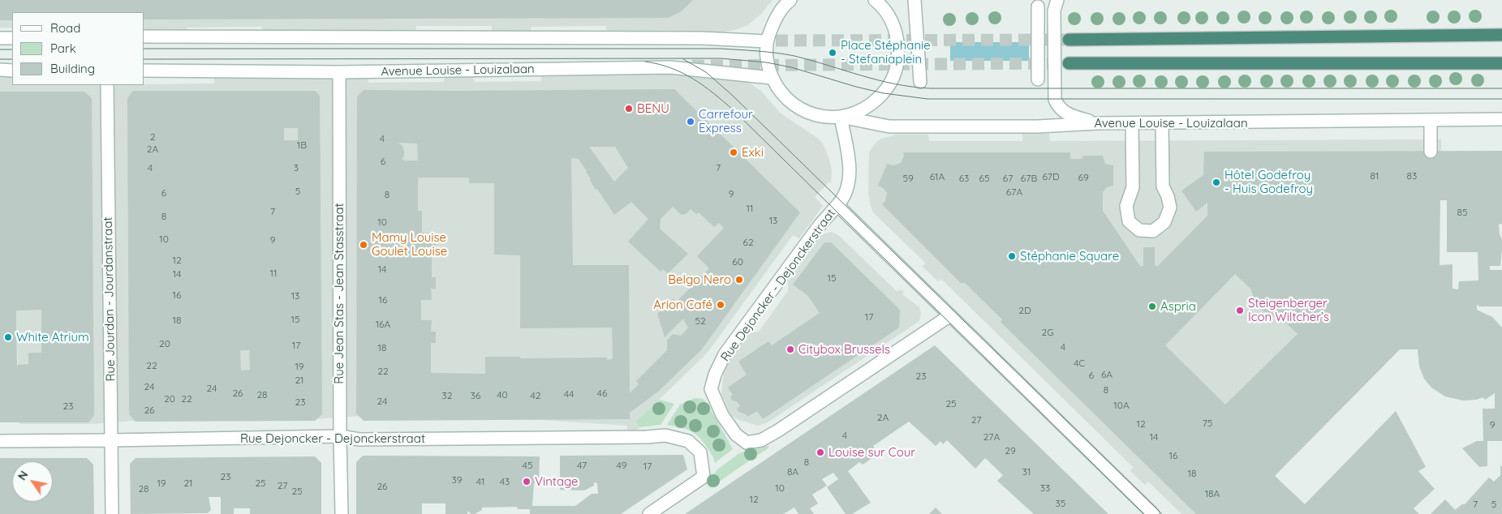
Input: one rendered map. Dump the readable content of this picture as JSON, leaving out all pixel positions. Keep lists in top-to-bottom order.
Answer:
{
  "streets": {
    "main road": [
      "Avenue Louise - Louizalaan",
      "Rue Dejoncker - Dejonckerstraat",
      "Rue Jean Stas - Jean Stasstraat",
      "Rue Jourdan - Jourdanstraat"
    ]
  },
  "crossings": [
    ["Avenue Louise - Louizalaan", "Rue Dejoncker - Dejonckerstraat"],
    ["Avenue Louise - Louizalaan", "Rue Jean Stas - Jean Stasstraat"],
    ["Rue Dejoncker - Dejonckerstraat", "Rue Jean Stas - Jean Stasstraat"],
    ["Rue Dejoncker - Dejonckerstraat", "Rue Jourdan - Jourdanstraat"]
  ],
  "places": [
    "Place Stéphanie - Stefaniaplein",
    "BENU",
    "Carrefour Express",
    "Exki",
    "Hôtel Godefroy - Huis Godefroy",
    "Mamy Louise Goulet Louise",
    "Stéphanie Square",
    "Belgo Nero",
    "Arion Café",
    "Aspria",
    "Steigenberger Icon Wiltcher’s",
    "White Atrium",
    "Citybox Brussels",
    "Louise sur Cour",
    "Vintage"
  ],
  "house_numbers": [
    "2",
    "4",
    "1B",
    "2A",
    "6",
    "4",
    "3",
    "7",
    "81",
    "83",
    "61A",
    "67D",
    "69",
    "59",
    "63",
    "65",
    "67",
    "67B",
    "5",
    "67A",
    "6",
    "9",
    "8",
    "11",
    "7",
    "85",
    "8",
    "13",
    "10",
    "10",
    "9",
    "62",
    "12",
    "60",
    "14",
    "11",
    "14",
    "15",
    "16",
    "13",
    "16",
    "2D",
    "17",
    "15",
    "18",
    "52",
    "16A",
    "2G",
    "20",
    "17",
    "4",
    "18",
    "4C",
    "22",
    "19",
    "22",
    "6A",
    "6",
    "23",
    "21",
    "24",
    "24",
    "8",
    "26",
    "46",
    "44",
    "28",
    "40",
    "32",
    "36",
    "42",
    "20",
    "22",
    "24",
    "23",
    "25",
    "10A",
    "23",
    "26",
    "2A",
    "27",
    "75",
    "12",
    "9",
    "4",
    "27A",
    "14",
    "29",
    "16",
    "8",
    "45",
    "47",
    "49",
    "17",
    "8A",
    "31",
    "18",
    "23",
    "39",
    "41",
    "43",
    "19",
    "21",
    "25",
    "27",
    "26",
    "10",
    "33",
    "28",
    "25",
    "18A",
    "12",
    "35",
    "7",
    "5"
  ],
  "legend": ["Road", "Park", "Building"],
  "north": "top left"
}
